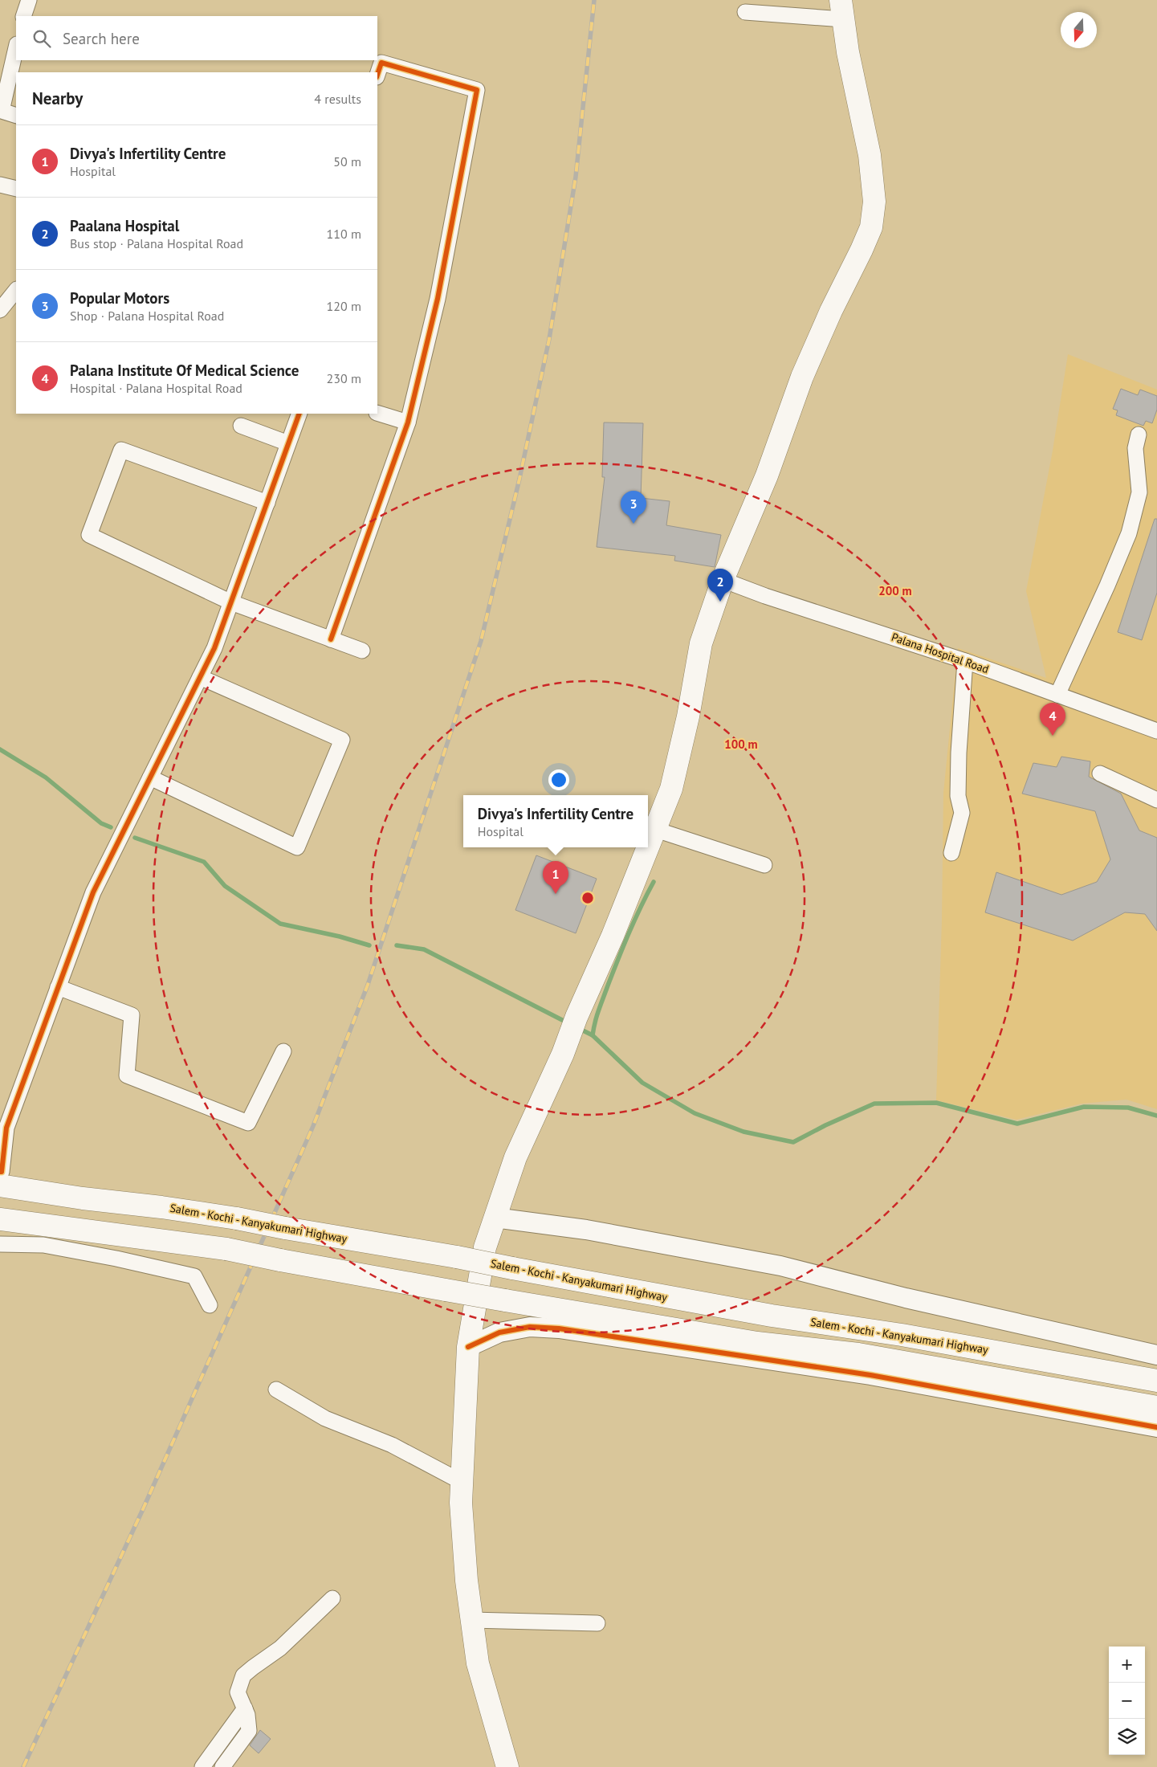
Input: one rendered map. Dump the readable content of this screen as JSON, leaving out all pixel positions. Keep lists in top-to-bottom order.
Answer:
{
  "streets": {
    "main road": ["Salem - Kochi - Kanyakumari Highway"],
    "street": ["Palana Hospital Road"]
  },
  "north": "bottom",
  "page": {
    "search": "Search here",
    "heading": ["Nearby", "4 results"],
    "list": [
      {
        "mark": "1",
        "name": "Divya's Infertility Centre",
        "note": "Hospital",
        "value": "50 m"
      },
      {
        "mark": "2",
        "name": "Paalana Hospital",
        "note": "Bus stop · Palana Hospital Road",
        "value": "110 m"
      },
      {
        "mark": "3",
        "name": "Popular Motors",
        "note": "Shop · Palana Hospital Road",
        "value": "120 m"
      },
      {
        "mark": "4",
        "name": "Palana Institute Of Medical Science",
        "note": "Hospital · Palana Hospital Road",
        "value": "230 m"
      }
    ],
    "pins": [
      "3",
      "2",
      "4",
      "1"
    ],
    "popup": ["Divya's Infertility Centre", "Hospital"],
    "map_buttons": ["+", "−"]
  },
  "rings": ["200 m", "100 m"]
}
